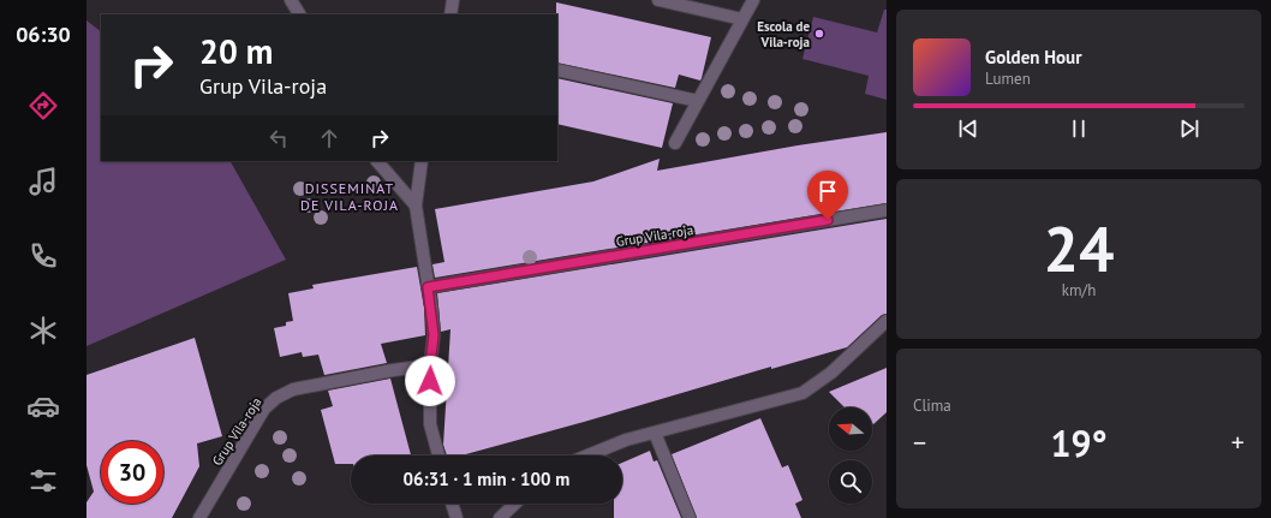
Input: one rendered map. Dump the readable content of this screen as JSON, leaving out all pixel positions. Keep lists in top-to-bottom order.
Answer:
{
  "streets": {
    "street": ["Grup Vila-roja"]
  },
  "districts": ["DISSEMINAT DE VILA-ROJA"],
  "places": ["Escola de Vila-roja"],
  "north": "left",
  "page": {
    "tabs": "06:30",
    "turn": ["20 m", "Grup Vila-roja"],
    "song": ["Golden Hour", "Lumen"],
    "tile": [
      ["24", "km/h"],
      "Clima"
    ],
    "heat": ["−", "19°", "+"],
    "limit": "30",
    "trip": "06:31 · 1 min · 100 m"
  }
}
